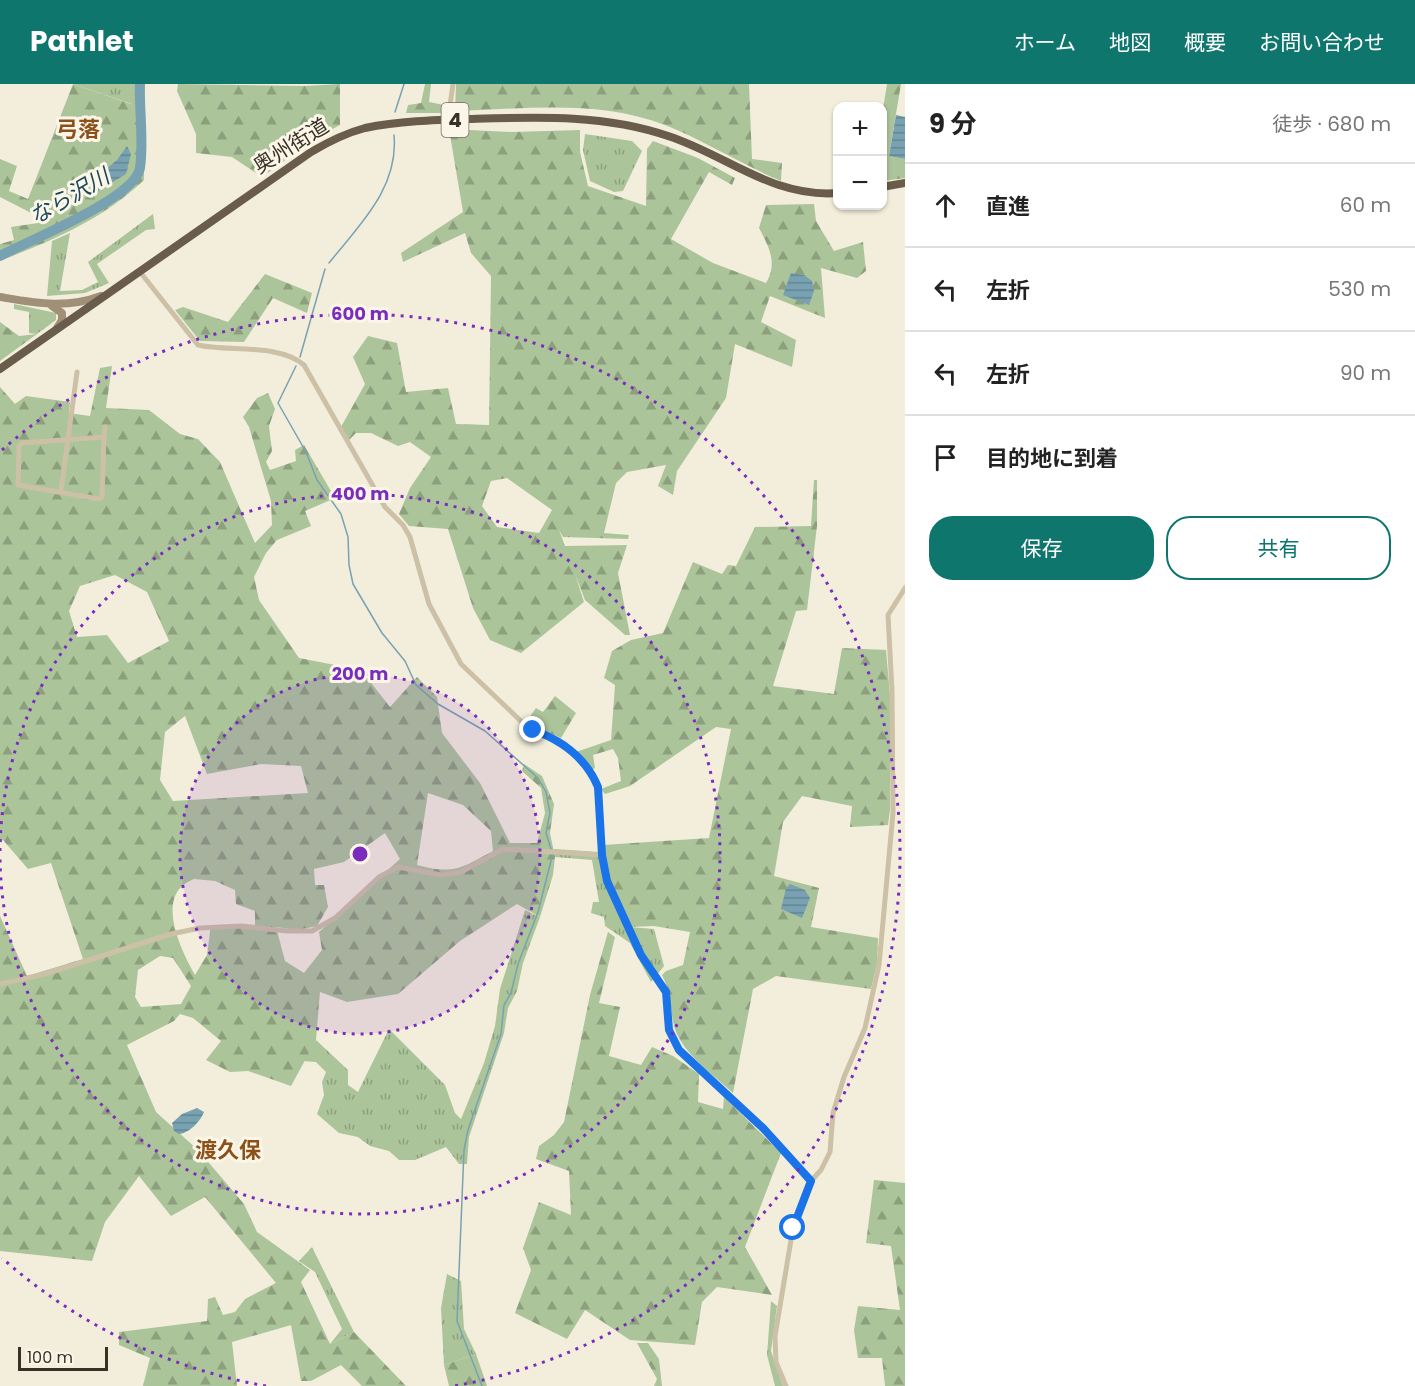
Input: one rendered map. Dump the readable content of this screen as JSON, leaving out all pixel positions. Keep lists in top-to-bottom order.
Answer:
{
  "streets": {
    "highway": ["4", "奥州街道"]
  },
  "crossings": [
    ["4", "奥州街道"]
  ],
  "districts": ["弓落", "渡久保"],
  "water": ["なら沢川"],
  "scale_bar": "100 m",
  "page": {
    "header": "Pathlet",
    "nav": [
      "ホーム",
      "地図",
      "概要",
      "お問い合わせ"
    ],
    "heading": ["9 分", "徒歩 · 680 m"],
    "map_buttons": ["+", "−"],
    "list": [
      ["直進", "60 m"],
      ["左折", "530 m"],
      ["左折", "90 m"],
      "目的地に到着"
    ],
    "buttons": ["保存", "共有"],
    "scale": "100 m"
  },
  "rings": ["600 m", "400 m", "200 m"]
}
